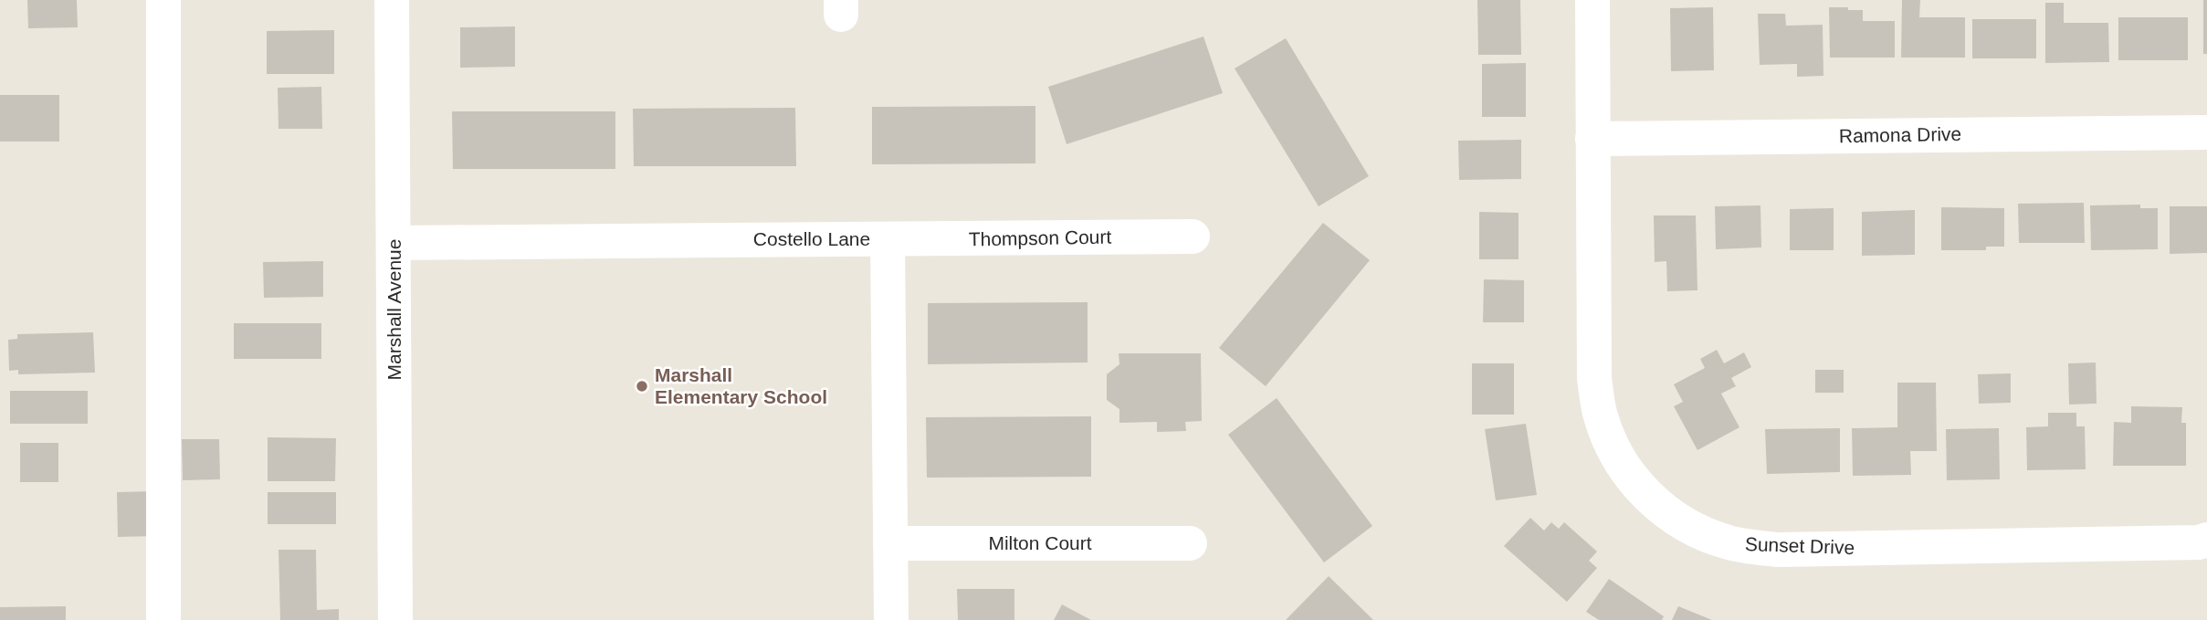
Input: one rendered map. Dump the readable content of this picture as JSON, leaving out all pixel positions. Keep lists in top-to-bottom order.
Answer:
{
  "streets": {
    "street": [
      "Ramona Drive",
      "Thompson Court",
      "Costello Lane",
      "Marshall Avenue",
      "Milton Court",
      "Sunset Drive"
    ]
  },
  "crossings": [
    ["Ramona Drive", "Sunset Drive"],
    ["Thompson Court", "Costello Lane"],
    ["Costello Lane", "Marshall Avenue"],
    ["Costello Lane", "Milton Court"]
  ],
  "places": ["Marshall Elementary School"]
}
